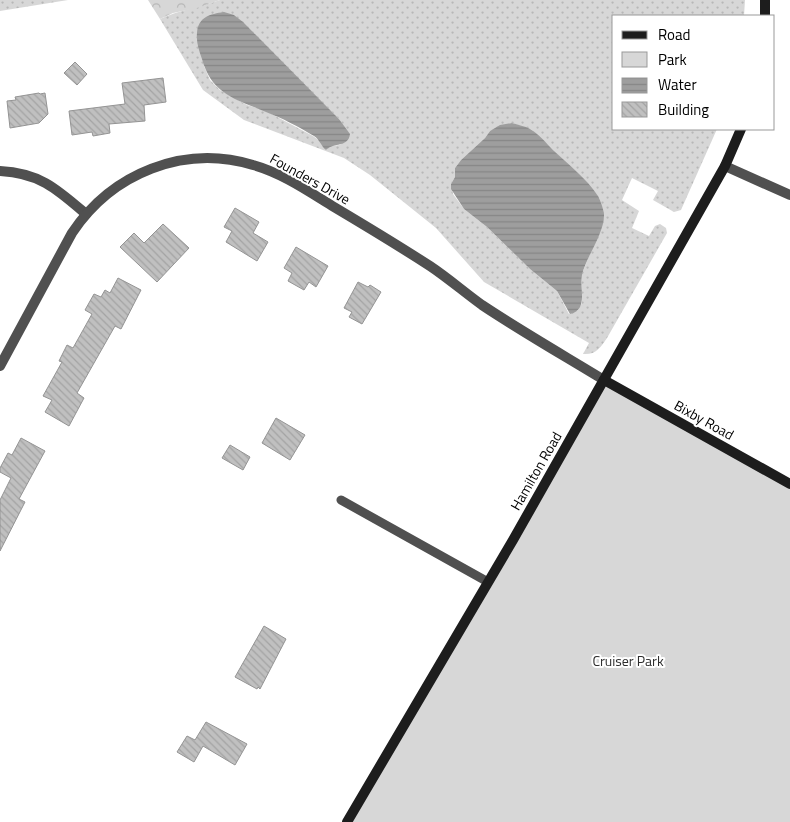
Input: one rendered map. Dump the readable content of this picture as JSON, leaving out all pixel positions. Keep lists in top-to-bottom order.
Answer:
{
  "streets": {
    "main road": ["Bixby Road", "Hamilton Road"],
    "street": ["Founders Drive"]
  },
  "crossings": [
    ["Founders Drive", "Bixby Road"],
    ["Founders Drive", "Hamilton Road"],
    ["Bixby Road", "Hamilton Road"]
  ],
  "parks": ["Cruiser Park"],
  "legend": [
    "Road",
    "Park",
    "Water",
    "Building"
  ]
}
